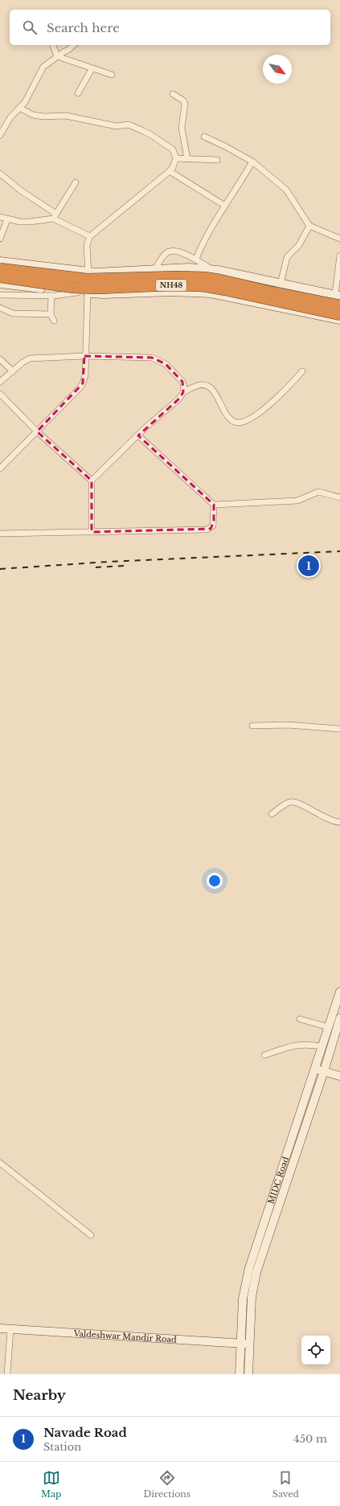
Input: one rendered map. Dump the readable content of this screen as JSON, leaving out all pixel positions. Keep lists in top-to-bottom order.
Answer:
{
  "streets": {
    "highway": ["NH48"],
    "main road": ["MIDC Road", "Valdeshwar Mandir Road"]
  },
  "crossings": [
    ["MIDC Road", "Valdeshwar Mandir Road"]
  ],
  "north": "bottom right",
  "page": {
    "search": "Search here",
    "pins": "1",
    "heading": "Nearby",
    "list": [
      {
        "mark": "1",
        "name": "Navade Road",
        "note": "Station",
        "value": "450 m"
      }
    ],
    "nav": ["Map", "Directions", "Saved"]
  }
}
